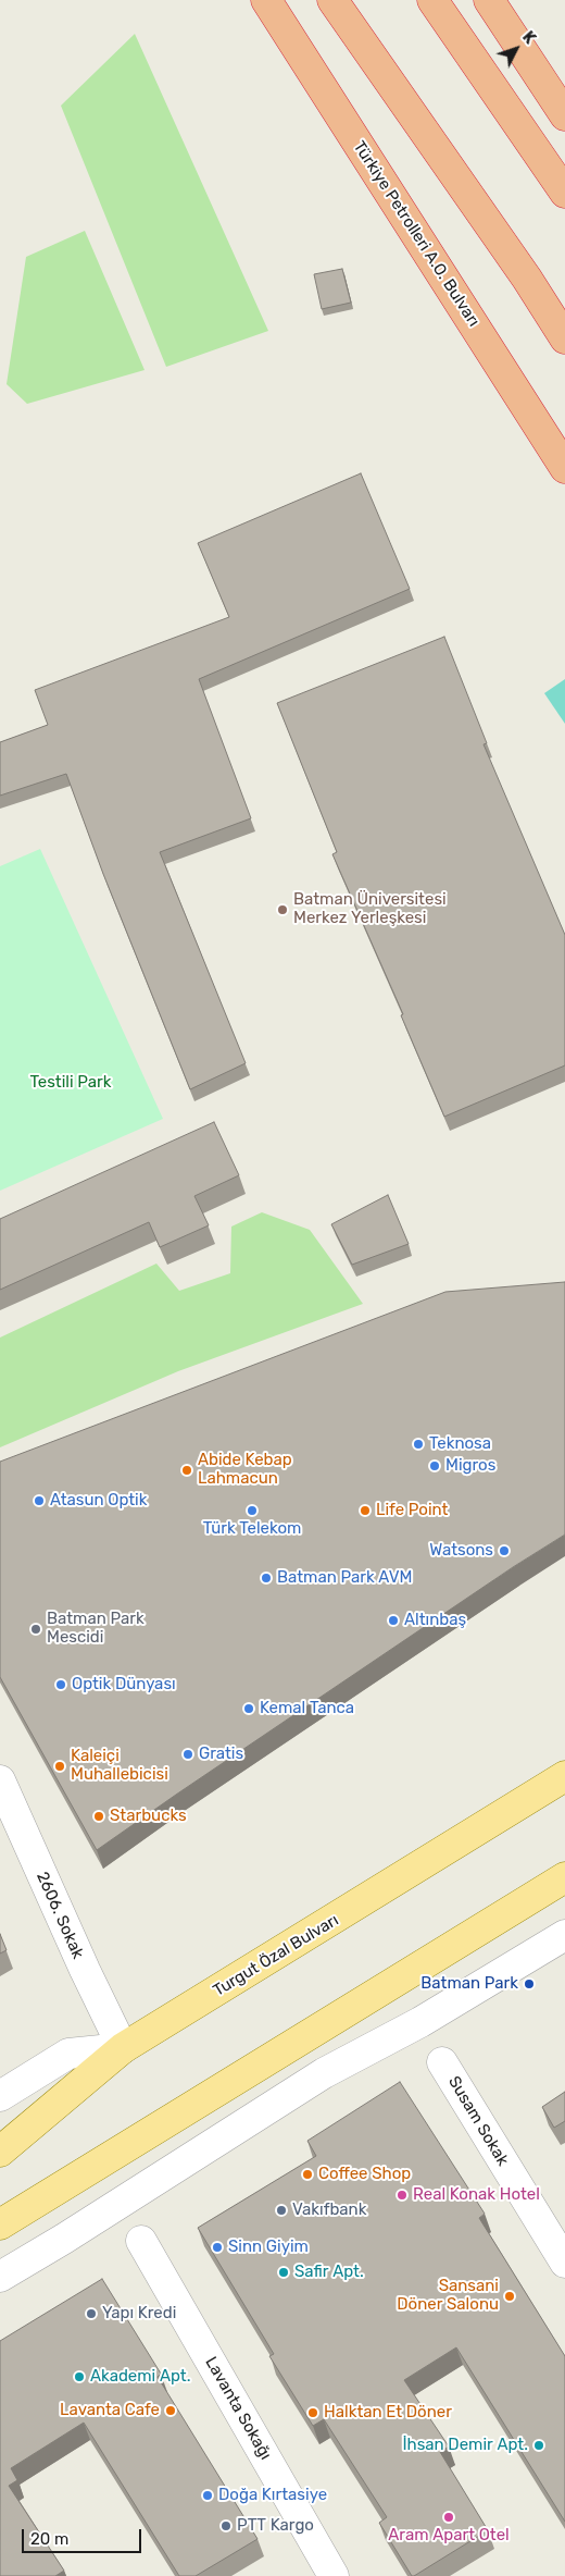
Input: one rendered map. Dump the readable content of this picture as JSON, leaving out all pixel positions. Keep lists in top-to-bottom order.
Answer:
{
  "streets": {
    "highway": ["Türkiye Petrolleri A.O. Bulvarı"],
    "main road": ["Turgut Özal Bulvarı"],
    "street": ["2606. Sokak", "Susam Sokak", "Lavanta Sokağı"]
  },
  "crossings": [
    ["2606. Sokak", "Turgut Özal Bulvarı"]
  ],
  "parks": ["Testili Park"],
  "places": [
    "Batman Üniversitesi Merkez Yerleşkesi",
    "Teknosa",
    "Migros",
    "Abide Kebap Lahmacun",
    "Atasun Optik",
    "Türk Telekom",
    "Life Point",
    "Watsons",
    "Batman Park AVM",
    "Altınbaş",
    "Batman Park Mescidi",
    "Optik Dünyası",
    "Kemal Tanca",
    "Gratis",
    "Kaleiçi Muhallebicisi",
    "Starbucks",
    "Batman Park",
    "Coffee Shop",
    "Real Konak Hotel",
    "Vakıfbank",
    "Sinn Giyim",
    "Safir Apt.",
    "Sansani Döner Salonu",
    "Yapı Kredi",
    "Akademi Apt.",
    "Lavanta Cafe",
    "Halktan Et Döner",
    "İhsan Demir Apt.",
    "Doğa Kırtasiye",
    "Aram Apart Otel",
    "PTT Kargo"
  ],
  "scale_bar": "20 m",
  "north": "top right"
}
